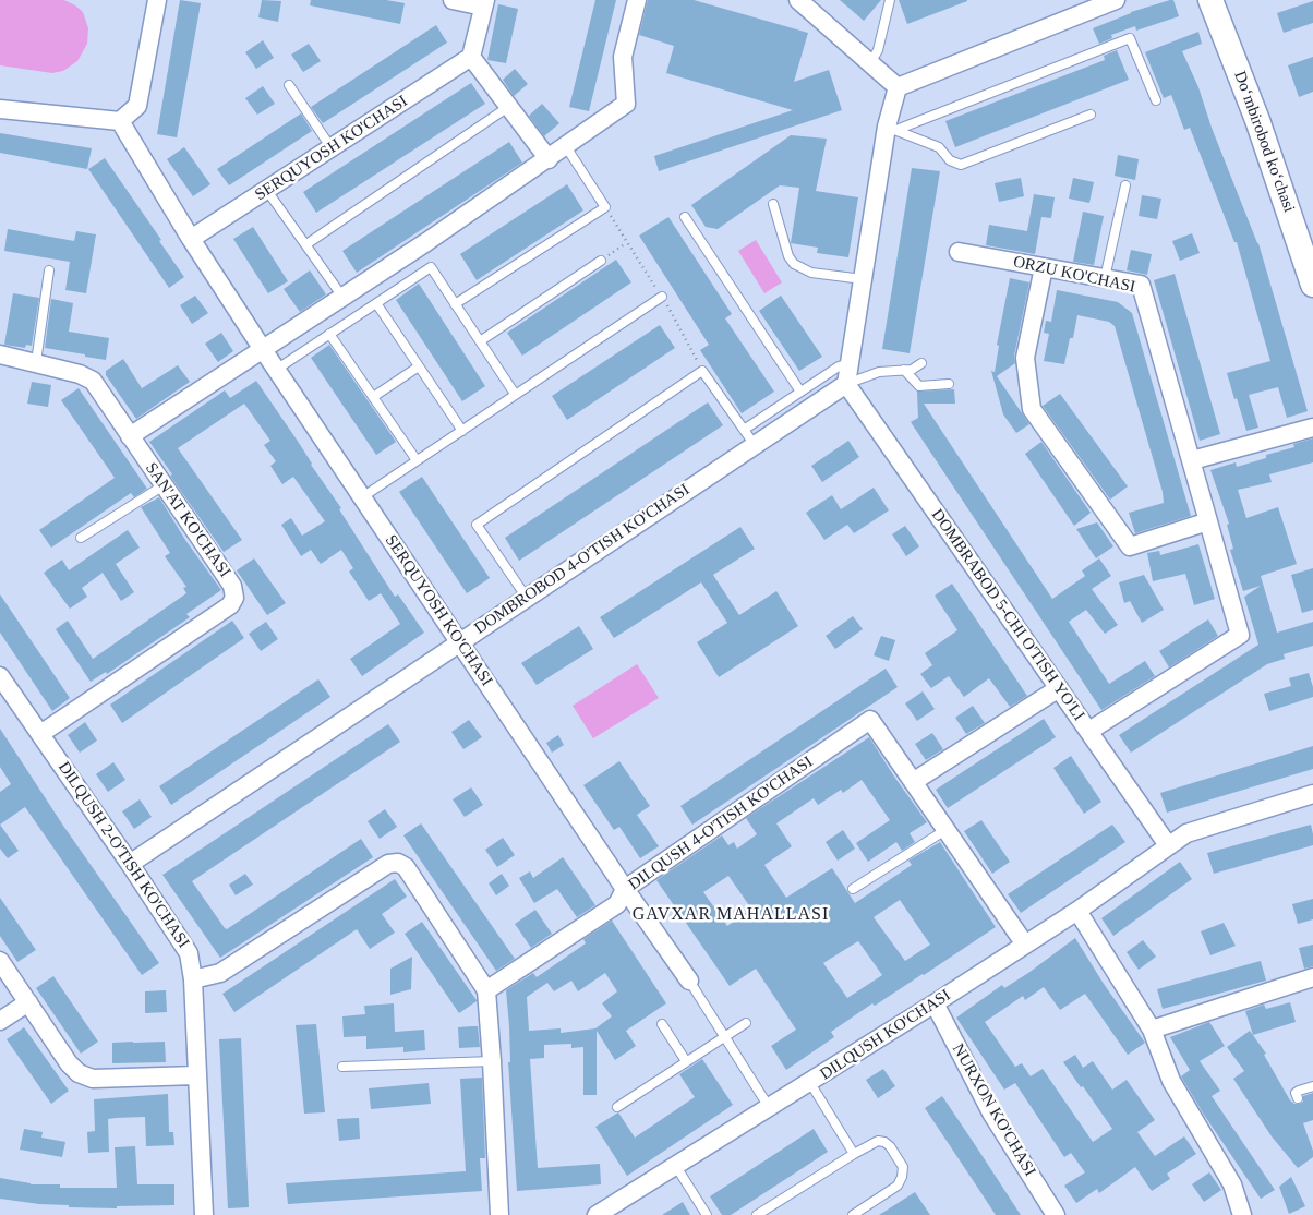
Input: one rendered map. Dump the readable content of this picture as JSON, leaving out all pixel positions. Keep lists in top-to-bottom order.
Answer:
{
  "streets": {
    "main road": ["Doʻmbirobod koʻchasi"],
    "street": [
      "SERQUYOSH KO'CHASI",
      "ORZU KO'CHASI",
      "SAN'AT KO'CHASI",
      "DOMBROBOD 4-O'TISH KO'CHASI",
      "DOMBRABOD 5-CHI O'TISH YO'LI",
      "DILQUSH 4-O'TISH KO'CHASI",
      "DILQUSH 2-O'TISH KO'CHASI",
      "DILQUSH KO'CHASI",
      "NURXON KO'CHASI"
    ]
  },
  "crossings": [
    ["SERQUYOSH KO'CHASI", "DOMBROBOD 4-O'TISH KO'CHASI"],
    ["SERQUYOSH KO'CHASI", "DILQUSH 4-O'TISH KO'CHASI"],
    ["ORZU KO'CHASI", "DOMBRABOD 5-CHI O'TISH YO'LI"],
    ["SAN'AT KO'CHASI", "DILQUSH 2-O'TISH KO'CHASI"],
    ["DOMBROBOD 4-O'TISH KO'CHASI", "DOMBRABOD 5-CHI O'TISH YO'LI"],
    ["DOMBROBOD 4-O'TISH KO'CHASI", "DILQUSH 2-O'TISH KO'CHASI"],
    ["DOMBRABOD 5-CHI O'TISH YO'LI", "DILQUSH KO'CHASI"],
    ["DILQUSH 4-O'TISH KO'CHASI", "DILQUSH KO'CHASI"],
    ["DILQUSH KO'CHASI", "NURXON KO'CHASI"]
  ],
  "districts": ["GAVXAR MAHALLASI"]
}
